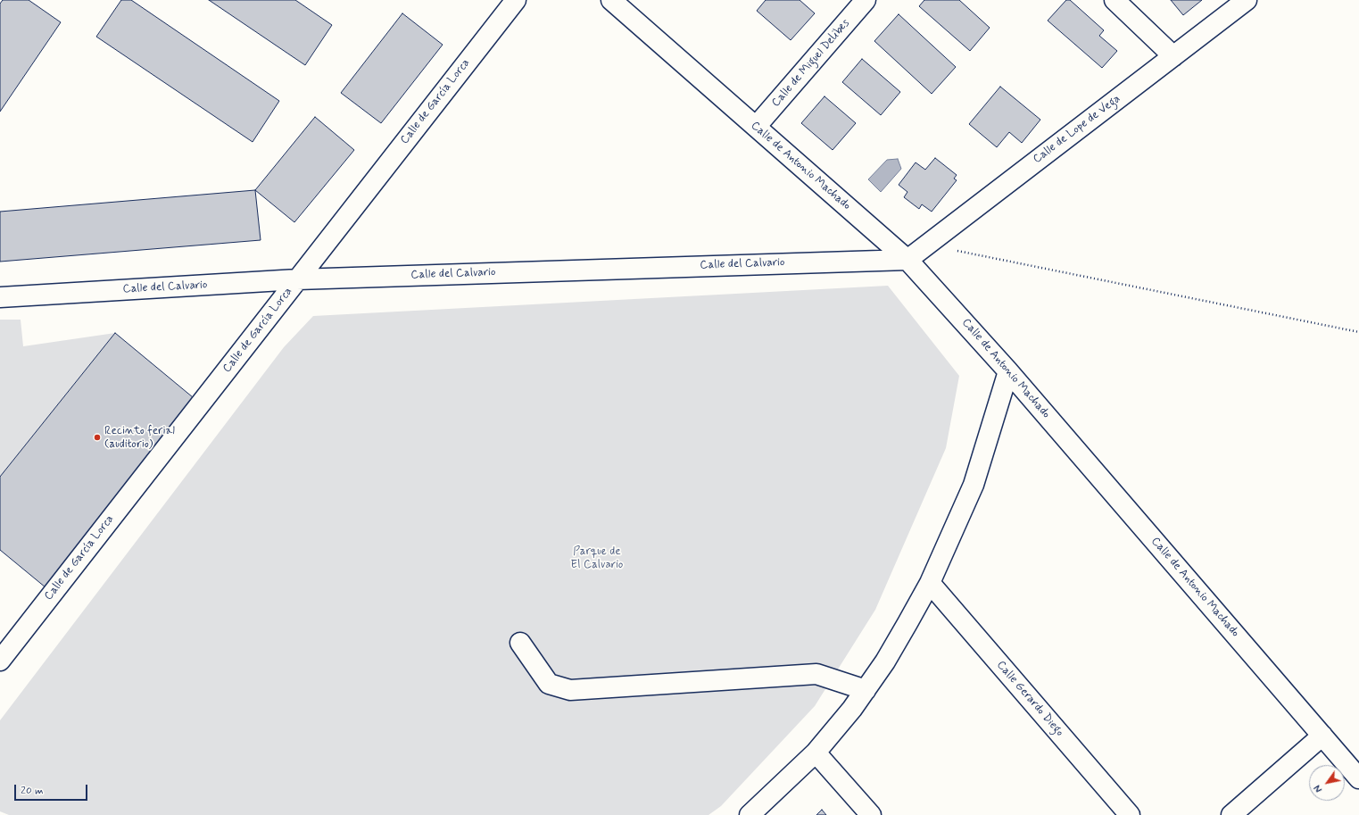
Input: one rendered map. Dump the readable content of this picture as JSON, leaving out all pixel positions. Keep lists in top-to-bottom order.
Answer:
{
  "streets": {
    "street": [
      "Calle de Miguel Delibes",
      "Calle de García Lorca",
      "Calle de Lope de Vega",
      "Calle de Antonio Machado",
      "Calle del Calvario",
      "Calle Gerardo Diego"
    ]
  },
  "crossings": [
    ["Calle de Miguel Delibes", "Calle de Antonio Machado"],
    ["Calle de García Lorca", "Calle del Calvario"],
    ["Calle de Lope de Vega", "Calle de Antonio Machado"],
    ["Calle de Lope de Vega", "Calle del Calvario"],
    ["Calle de Antonio Machado", "Calle del Calvario"]
  ],
  "parks": ["Parque de El Calvario"],
  "places": ["Recinto ferial (auditorio)"],
  "scale_bar": "20 m",
  "north": "bottom left"
}
